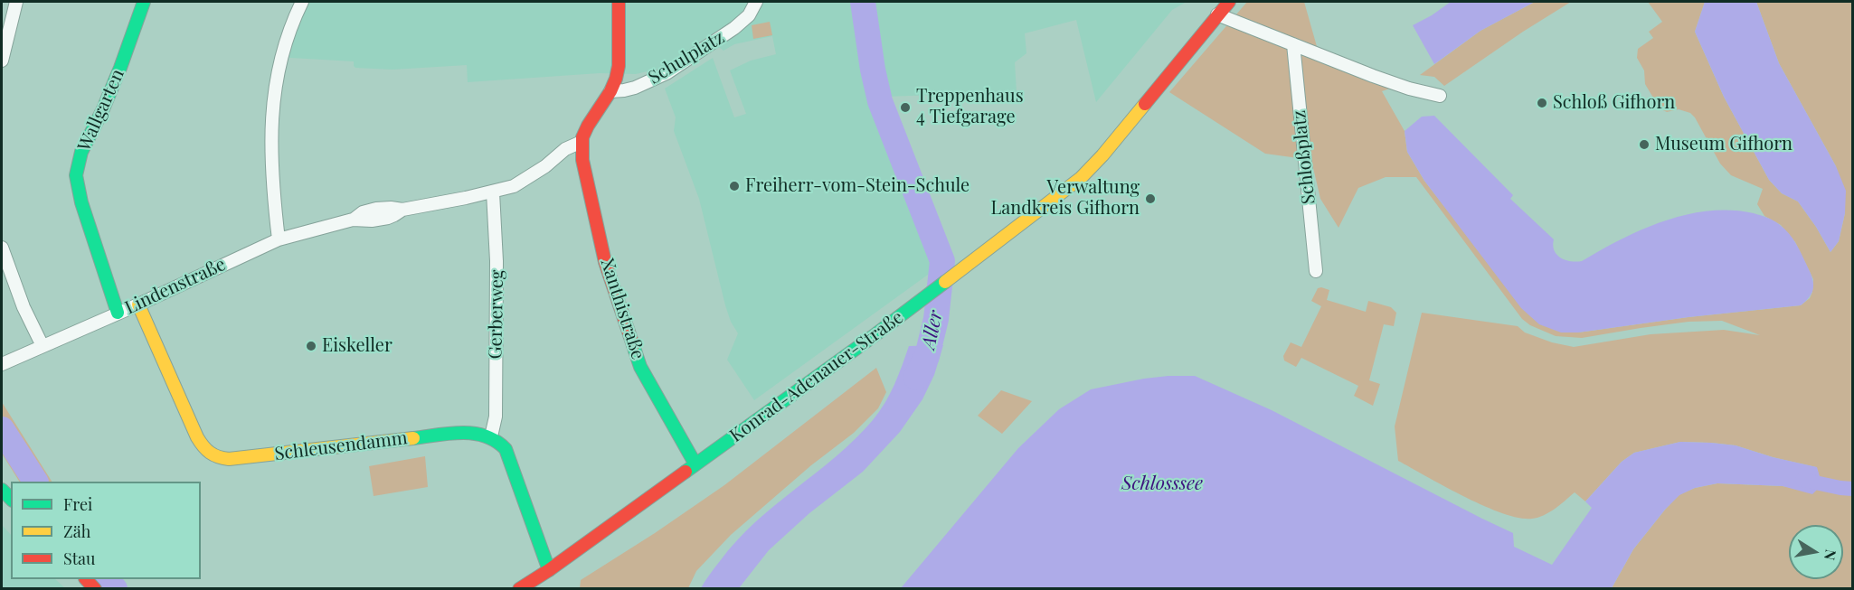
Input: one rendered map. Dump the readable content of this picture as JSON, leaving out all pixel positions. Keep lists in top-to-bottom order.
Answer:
{
  "streets": {
    "street": [
      "Schulplatz",
      "Wallgarten",
      "Schloßplatz",
      "Lindenstraße",
      "Xanthistraße",
      "Gerberweg",
      "Konrad-Adenauer-Straße",
      "Schleusendamm"
    ]
  },
  "crossings": [
    ["Wallgarten", "Lindenstraße"],
    ["Lindenstraße", "Xanthistraße"],
    ["Lindenstraße", "Gerberweg"],
    ["Lindenstraße", "Schleusendamm"],
    ["Xanthistraße", "Konrad-Adenauer-Straße"],
    ["Gerberweg", "Schleusendamm"]
  ],
  "water": ["Aller", "Schlosssee"],
  "places": [
    "Schloß Gifhorn",
    "Treppenhaus 4 Tiefgarage",
    "Museum Gifhorn",
    "Freiherr-vom-Stein-Schule",
    "Verwaltung Landkreis Gifhorn",
    "Eiskeller"
  ],
  "legend": ["Frei", "Zäh", "Stau"],
  "north": "right"
}
